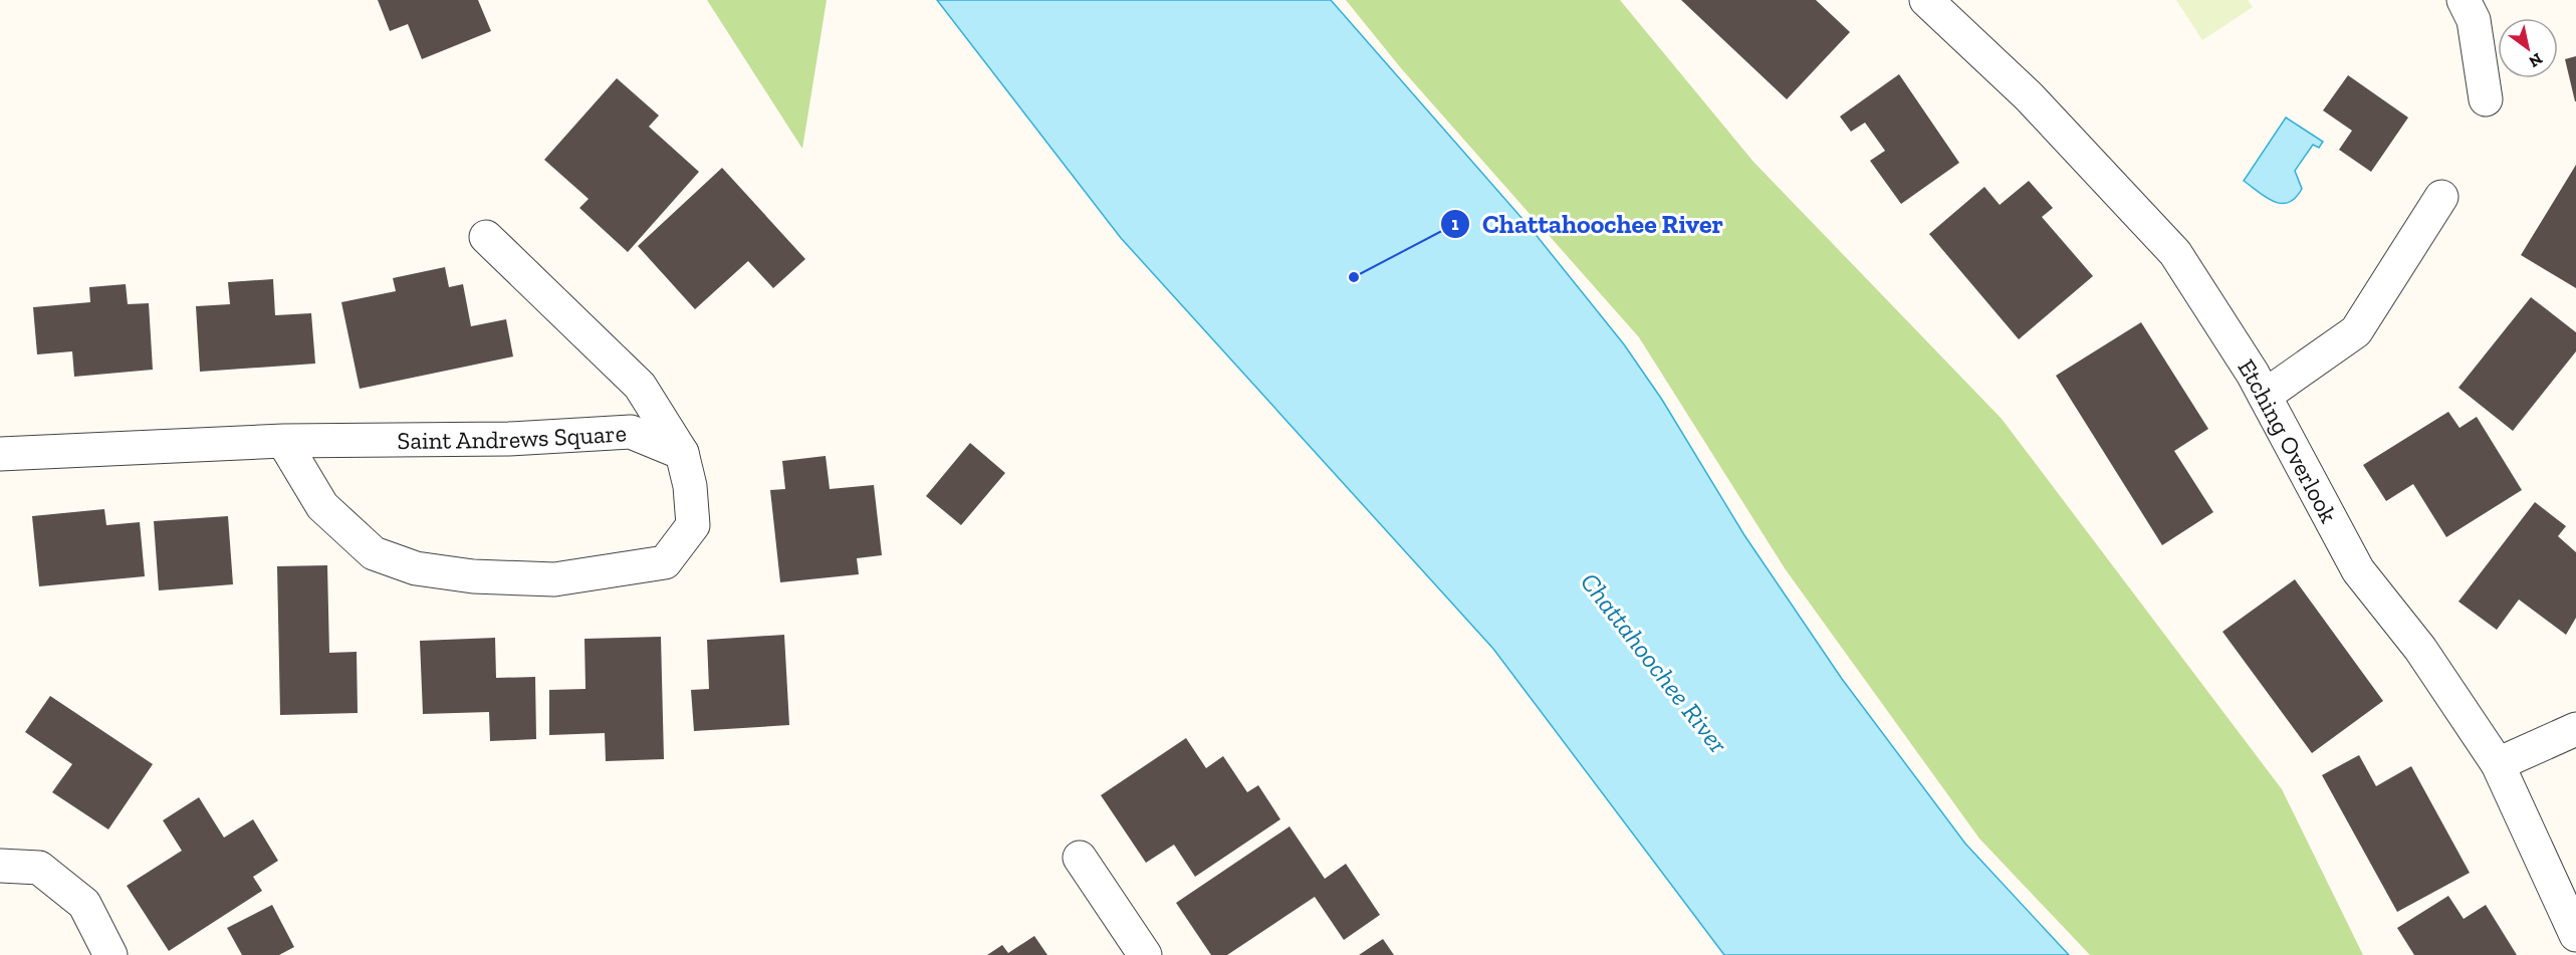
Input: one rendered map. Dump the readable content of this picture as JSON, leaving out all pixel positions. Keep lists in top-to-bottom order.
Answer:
{
  "streets": {
    "street": ["Saint Andrews Square", "Etching Overlook"]
  },
  "water": ["Chattahoochee River"],
  "places": ["Chattahoochee River"],
  "north": "bottom right"
}
